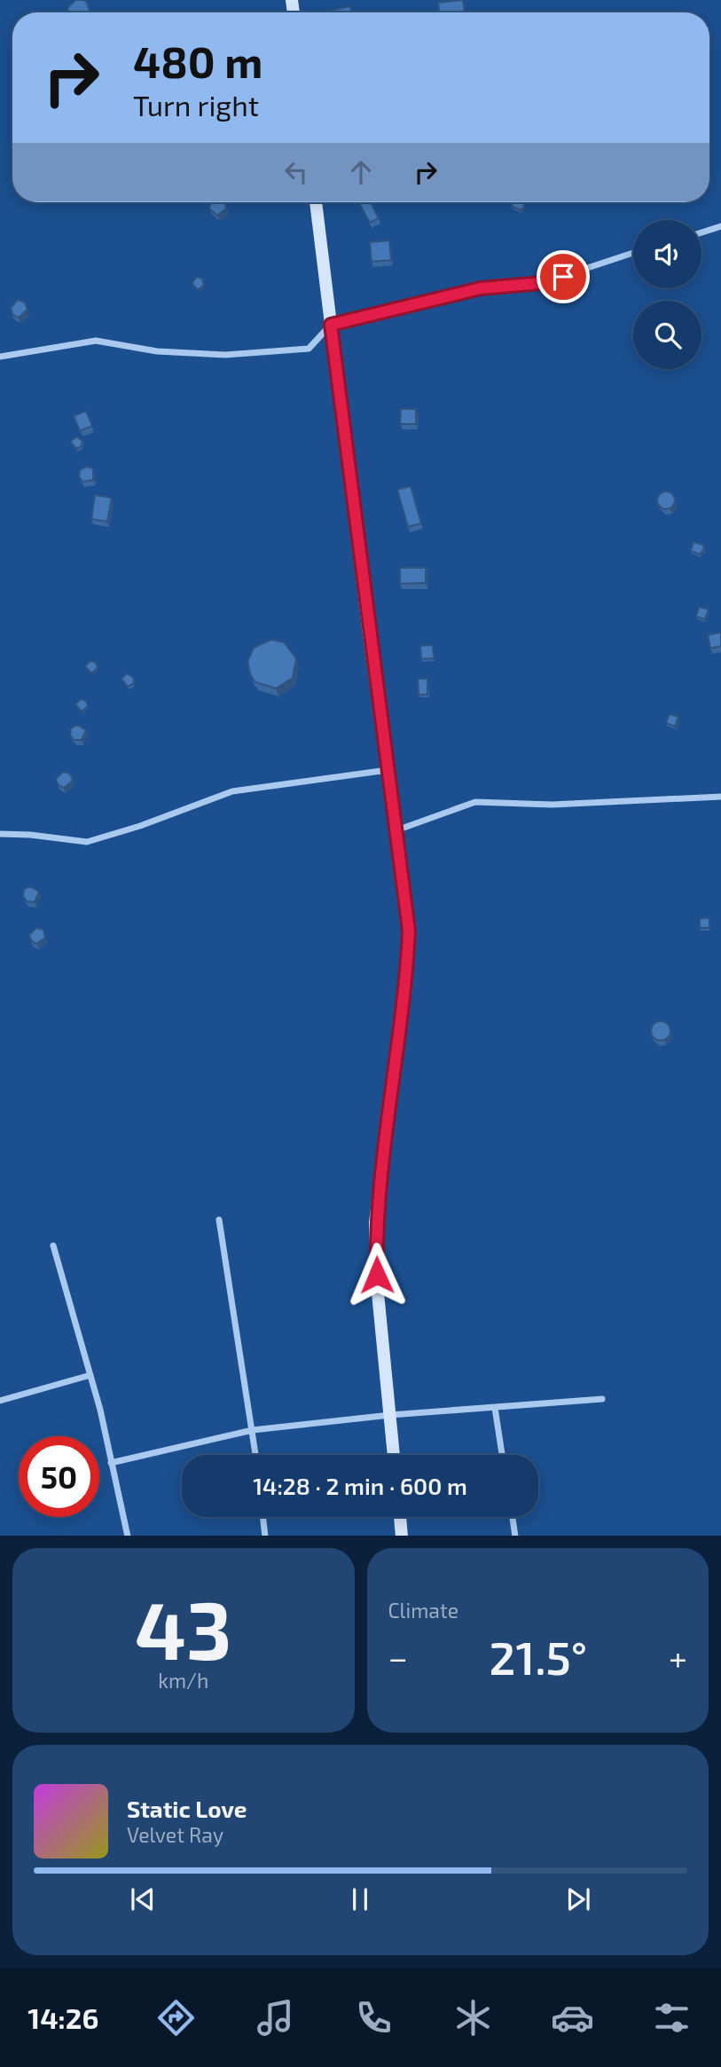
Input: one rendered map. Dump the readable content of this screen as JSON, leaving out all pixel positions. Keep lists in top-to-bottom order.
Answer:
{
  "page": {
    "turn": ["480 m", "Turn right"],
    "limit": "50",
    "trip": "14:28 · 2 min · 600 m",
    "tile": [
      ["43", "km/h"],
      "Climate"
    ],
    "heat": ["−", "21.5°", "+"],
    "song": ["Static Love", "Velvet Ray"],
    "tabs": "14:26"
  }
}
